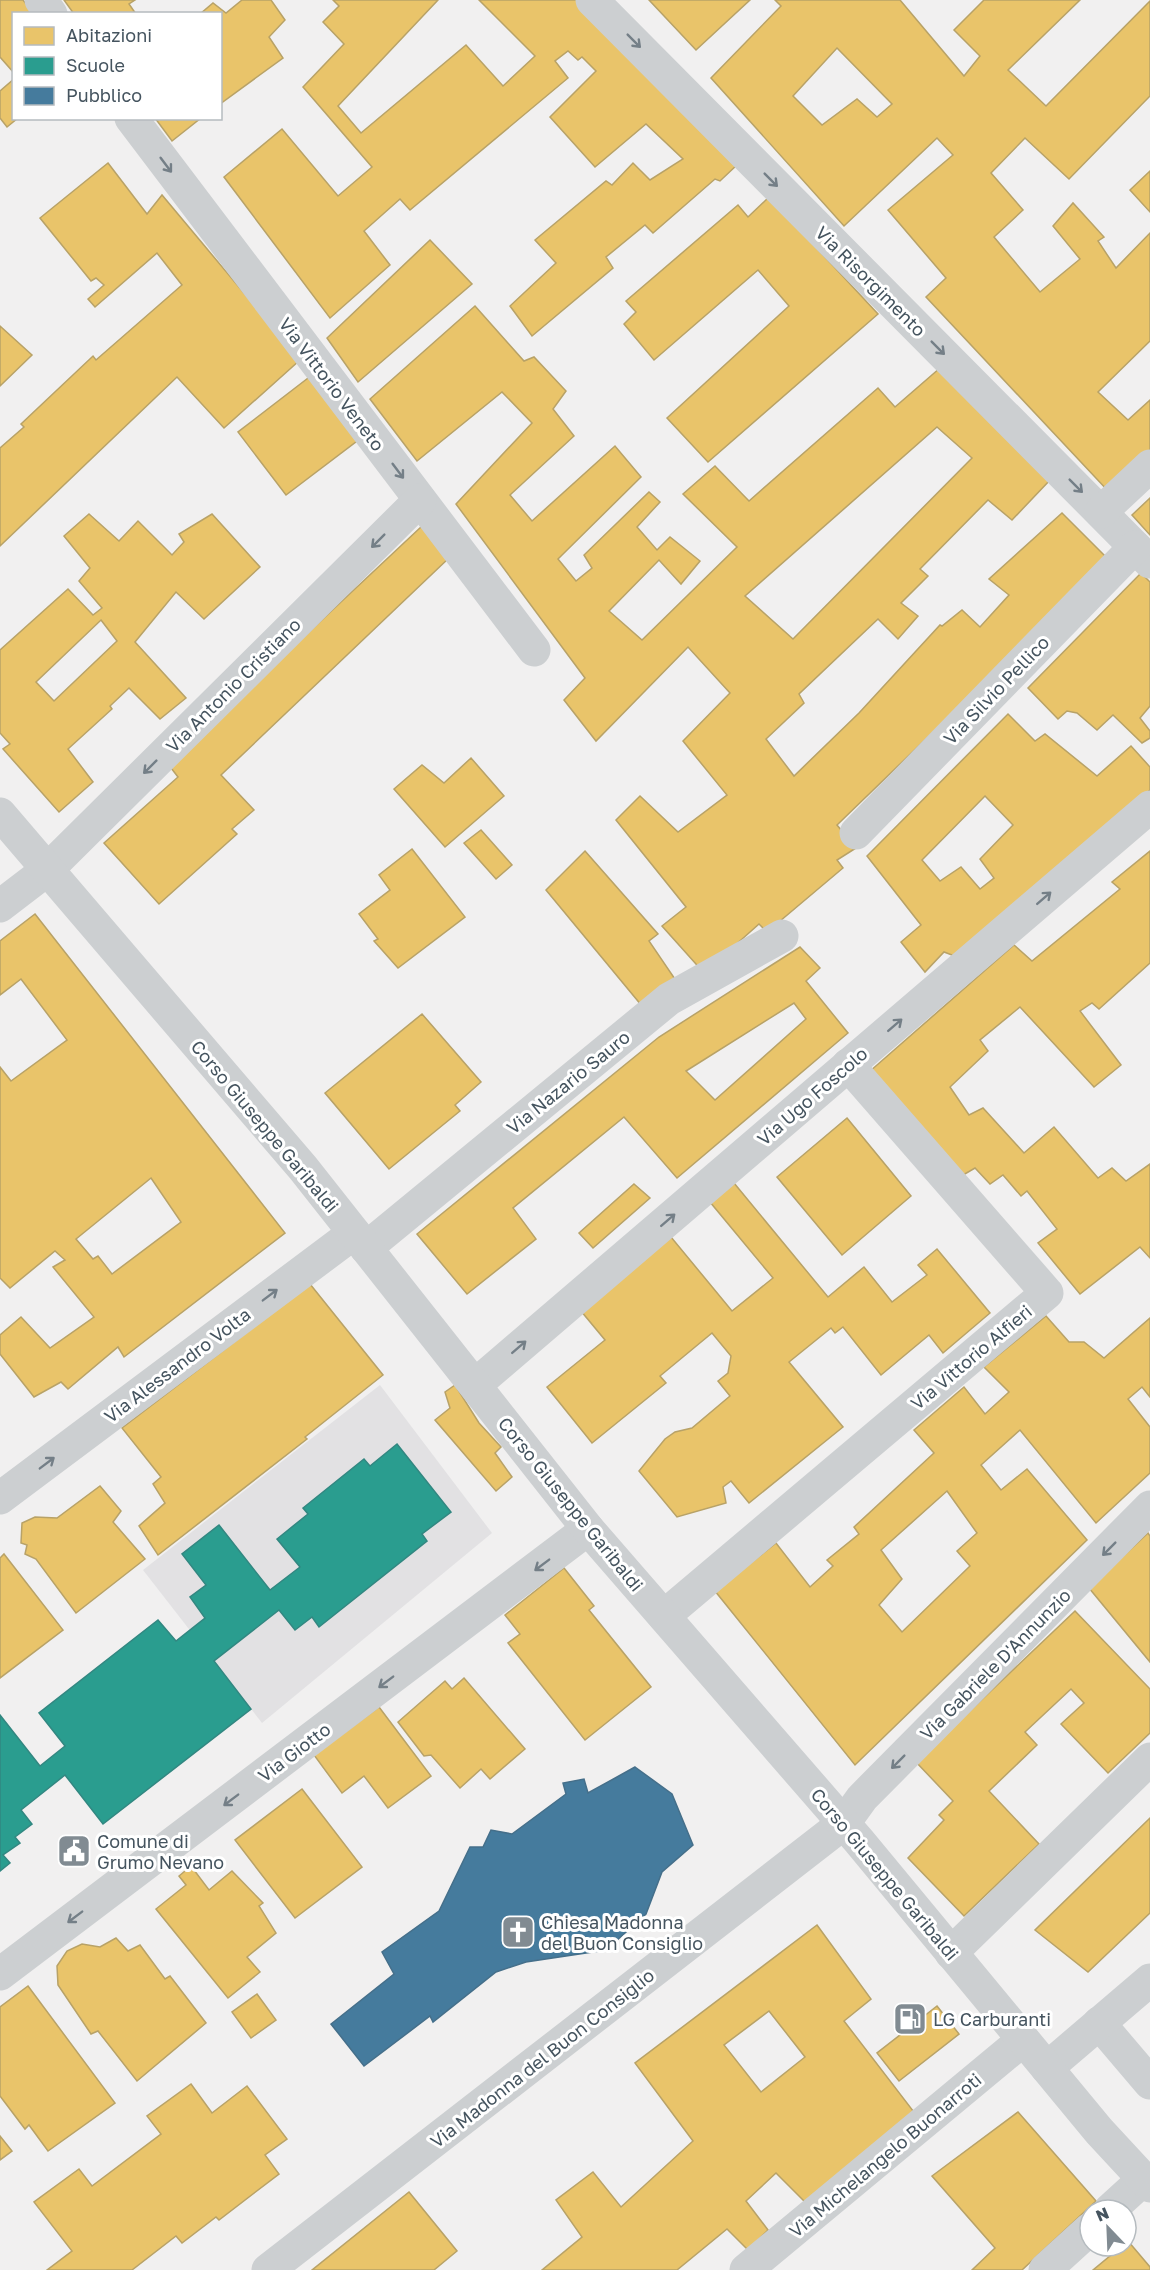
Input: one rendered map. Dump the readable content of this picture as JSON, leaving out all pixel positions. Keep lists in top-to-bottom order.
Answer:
{
  "streets": {
    "street": [
      "Via Risorgimento",
      "Via Vittorio Veneto",
      "Via Antonio Cristiano",
      "Via Silvio Pellico",
      "Via Nazario Sauro",
      "Via Ugo Foscolo",
      "Corso Giuseppe Garibaldi",
      "Via Vittorio Alfieri",
      "Via Alessandro Volta",
      "Via Gabriele D'Annunzio",
      "Via Giotto",
      "Via Madonna del Buon Consiglio",
      "Via Michelangelo Buonarroti"
    ]
  },
  "crossings": [
    ["Via Risorgimento", "Via Silvio Pellico"],
    ["Via Vittorio Veneto", "Via Antonio Cristiano"],
    ["Via Antonio Cristiano", "Corso Giuseppe Garibaldi"],
    ["Via Nazario Sauro", "Corso Giuseppe Garibaldi"],
    ["Via Nazario Sauro", "Via Alessandro Volta"],
    ["Via Ugo Foscolo", "Corso Giuseppe Garibaldi"],
    ["Via Ugo Foscolo", "Via Vittorio Alfieri"],
    ["Corso Giuseppe Garibaldi", "Via Vittorio Alfieri"],
    ["Corso Giuseppe Garibaldi", "Via Alessandro Volta"],
    ["Corso Giuseppe Garibaldi", "Via Gabriele D'Annunzio"],
    ["Corso Giuseppe Garibaldi", "Via Giotto"],
    ["Corso Giuseppe Garibaldi", "Via Madonna del Buon Consiglio"],
    ["Corso Giuseppe Garibaldi", "Via Michelangelo Buonarroti"],
    ["Via Gabriele D'Annunzio", "Via Madonna del Buon Consiglio"]
  ],
  "one_way": [
    "Via Risorgimento",
    "Via Vittorio Veneto",
    "Via Antonio Cristiano",
    "Via Ugo Foscolo",
    "Via Alessandro Volta",
    "Via Giotto"
  ],
  "places": {
    "public building": ["Comune di Grumo Nevano"],
    "church": ["Chiesa Madonna del Buon Consiglio"],
    "fuel station": ["LG Carburanti"]
  },
  "legend": ["Abitazioni", "Scuole", "Pubblico"],
  "north": "top left"
}
